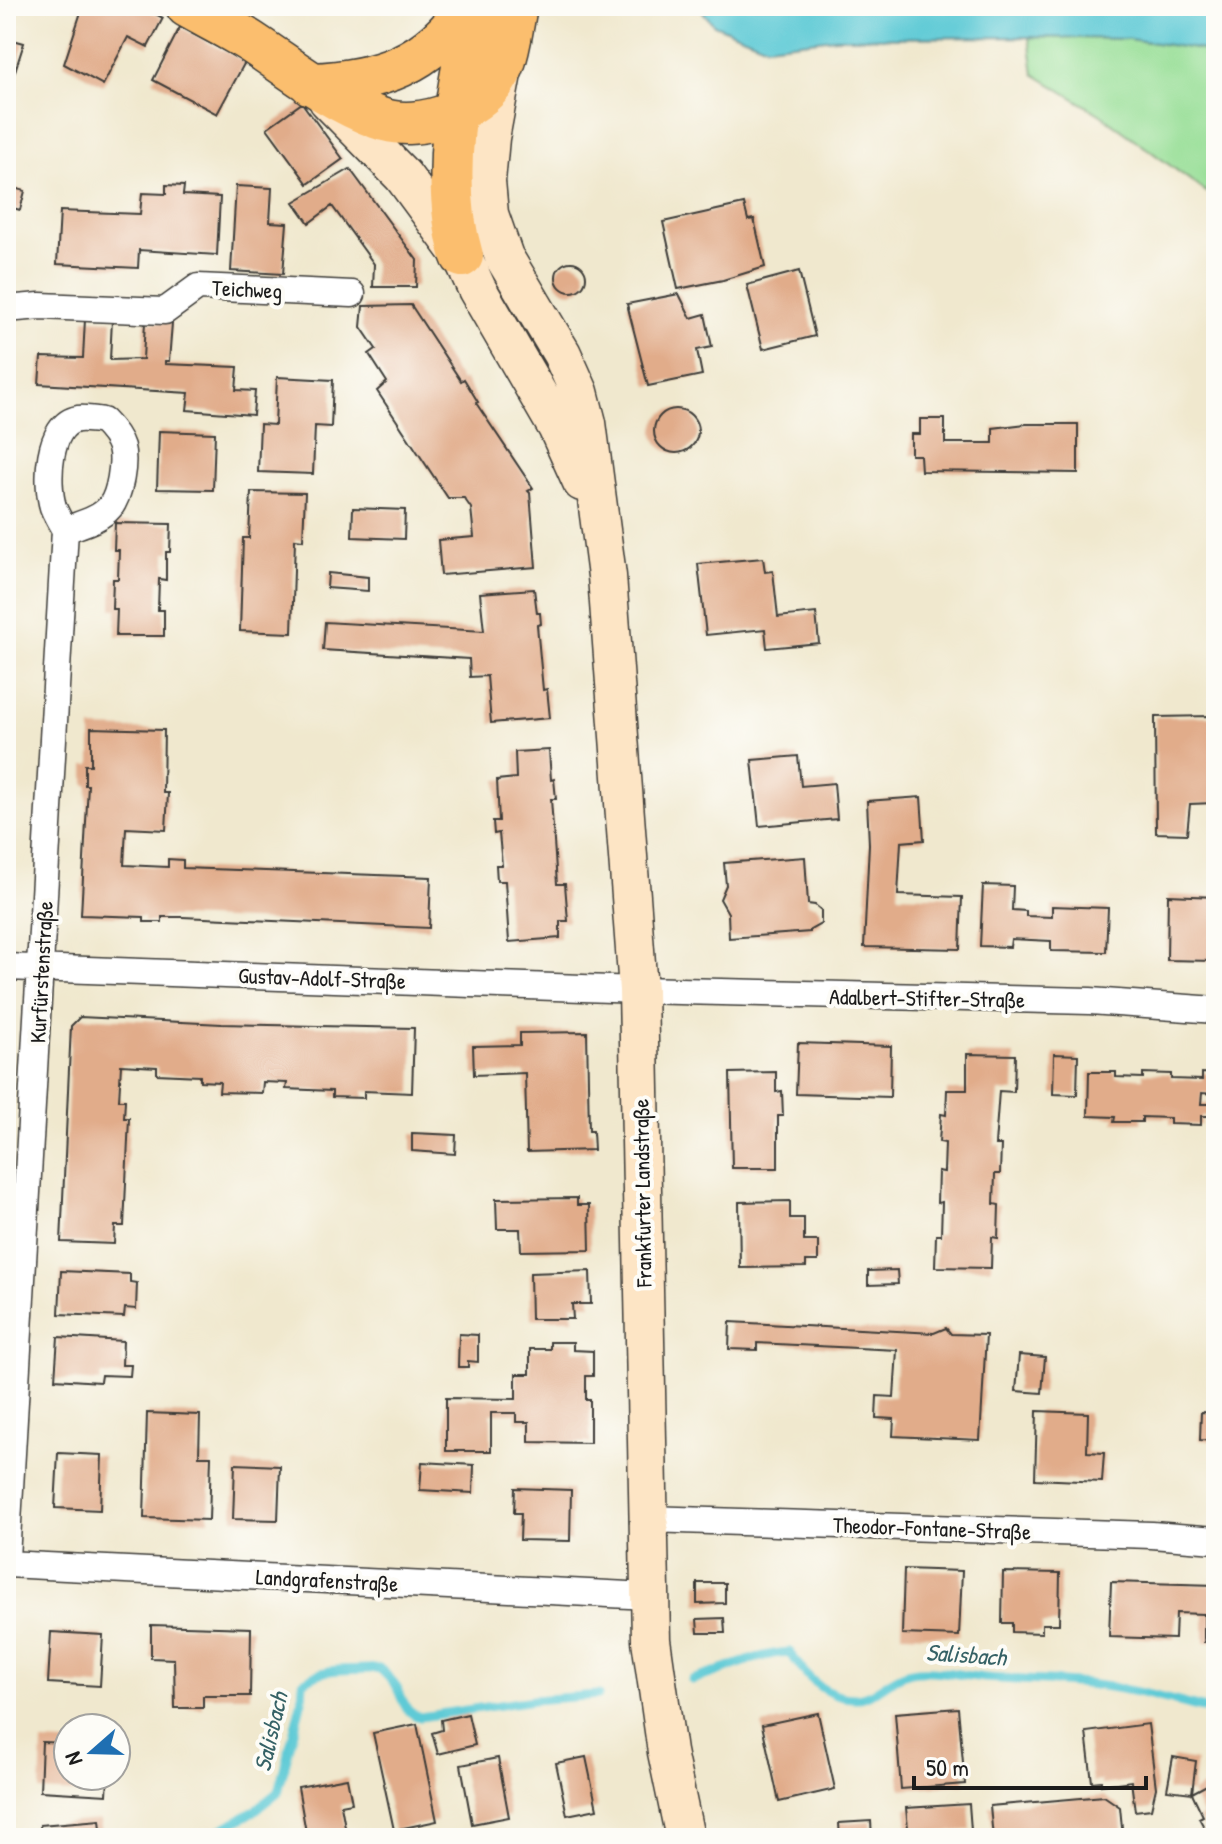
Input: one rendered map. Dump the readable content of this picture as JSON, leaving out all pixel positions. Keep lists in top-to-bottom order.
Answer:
{
  "streets": {
    "main road": ["Frankfurter Landstraße"],
    "street": [
      "Teichweg",
      "Kurfürstenstraße",
      "Gustav-Adolf-Straße",
      "Adalbert-Stifter-Straße",
      "Theodor-Fontane-Straße",
      "Landgrafenstraße"
    ]
  },
  "crossings": [
    ["Kurfürstenstraße", "Gustav-Adolf-Straße"],
    ["Kurfürstenstraße", "Landgrafenstraße"],
    ["Gustav-Adolf-Straße", "Adalbert-Stifter-Straße"],
    ["Gustav-Adolf-Straße", "Frankfurter Landstraße"],
    ["Adalbert-Stifter-Straße", "Frankfurter Landstraße"],
    ["Frankfurter Landstraße", "Theodor-Fontane-Straße"],
    ["Frankfurter Landstraße", "Landgrafenstraße"]
  ],
  "water": ["Salisbach"],
  "scale_bar": "50 m",
  "north": "left"
}
